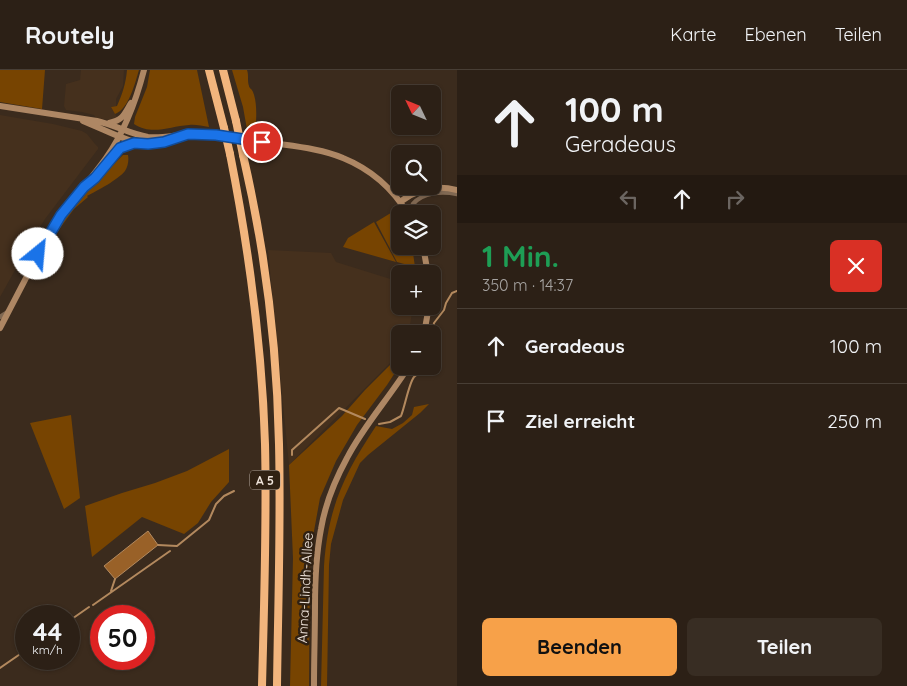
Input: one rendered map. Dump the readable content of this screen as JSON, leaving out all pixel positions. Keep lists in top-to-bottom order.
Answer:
{
  "streets": {
    "highway": ["A 5"],
    "main road": ["Anna-Lindh-Allee"]
  },
  "north": "top left",
  "page": {
    "header": "Routely",
    "nav": ["Karte", "Ebenen", "Teilen"],
    "turn": ["100 m", "Geradeaus"],
    "map_buttons": ["+", "−"],
    "heading": ["1 Min.", "350 m · 14:37"],
    "list": [
      {
        "name": "Geradeaus",
        "value": "100 m"
      },
      {
        "name": "Ziel erreicht",
        "value": "250 m"
      }
    ],
    "speed": "44 km/h",
    "limit": "50",
    "buttons": ["Beenden", "Teilen"]
  }
}
